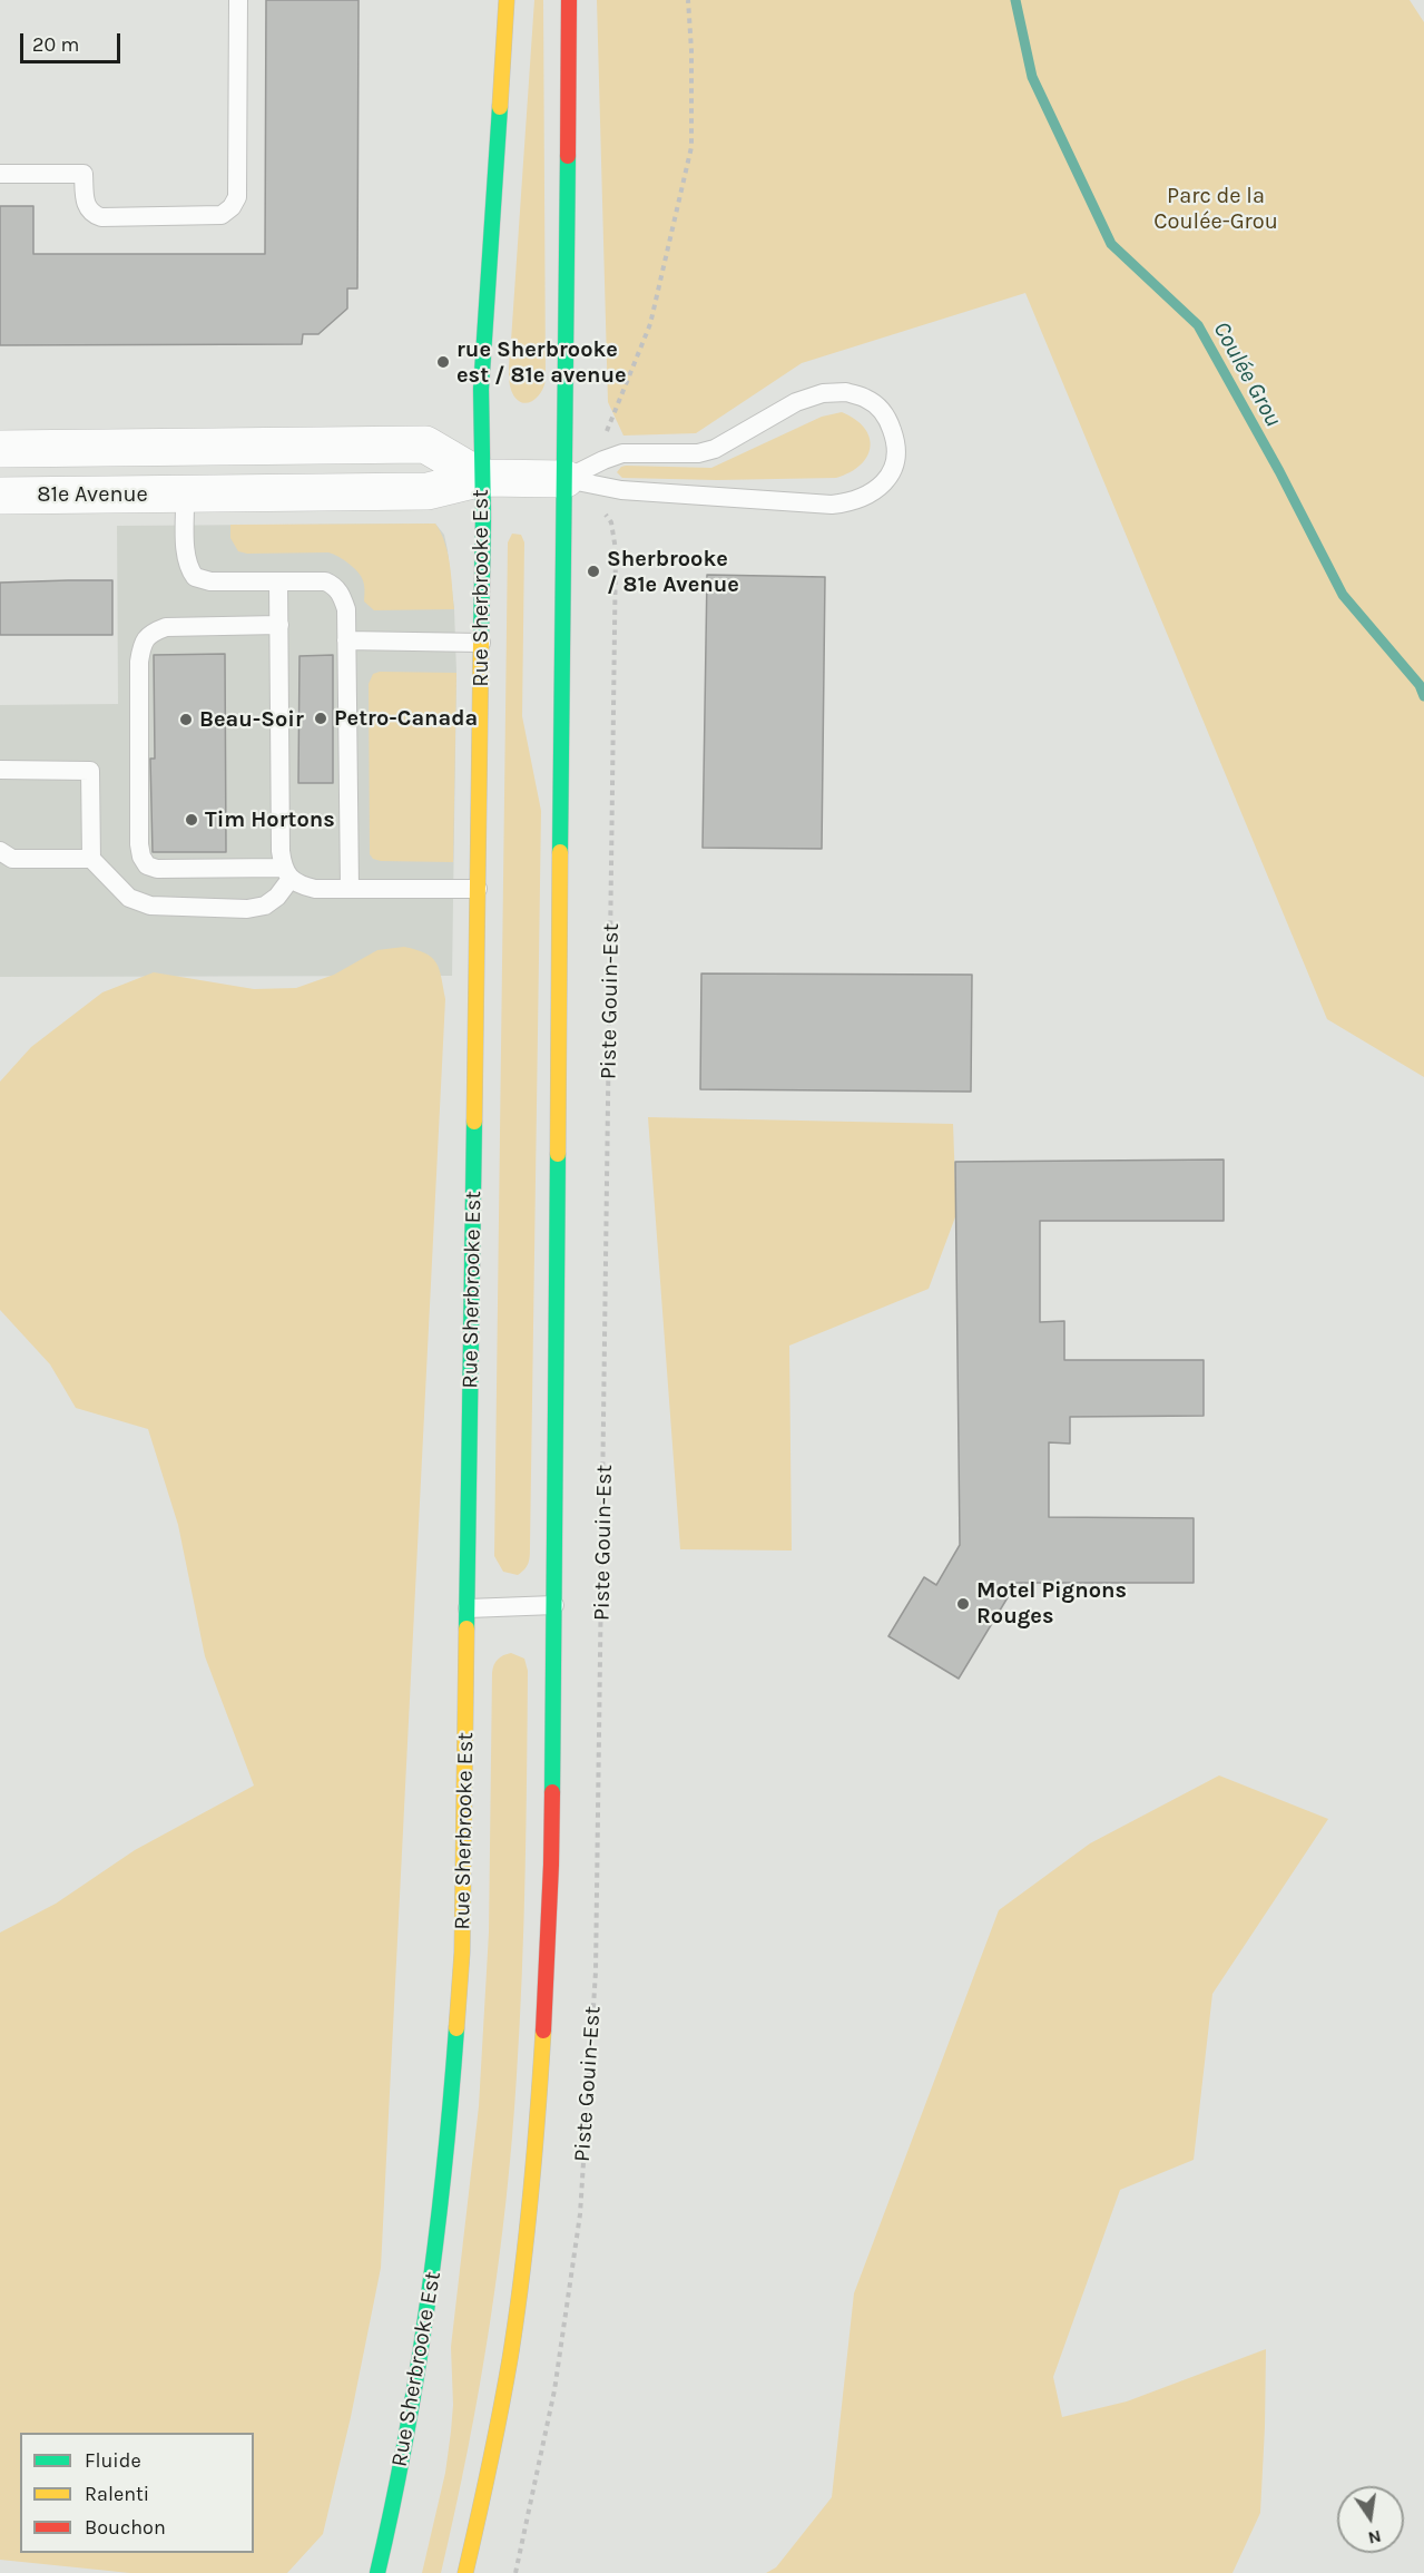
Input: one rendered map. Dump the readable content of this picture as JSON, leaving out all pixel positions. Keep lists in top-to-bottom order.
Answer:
{
  "streets": {
    "main road": ["Rue Sherbrooke Est"],
    "street": ["81e Avenue"],
    "path": ["Piste Gouin-Est"]
  },
  "crossings": [
    ["81e Avenue", "Rue Sherbrooke Est"]
  ],
  "water": ["Coulée Grou"],
  "parks": ["Parc de la Coulée-Grou"],
  "places": [
    "rue Sherbrooke est / 81e avenue",
    "Sherbrooke / 81e Avenue",
    "Petro-Canada",
    "Beau-Soir",
    "Tim Hortons",
    "Motel Pignons Rouges"
  ],
  "legend": ["Fluide", "Ralenti", "Bouchon"],
  "scale_bar": "20 m",
  "north": "bottom"
}
